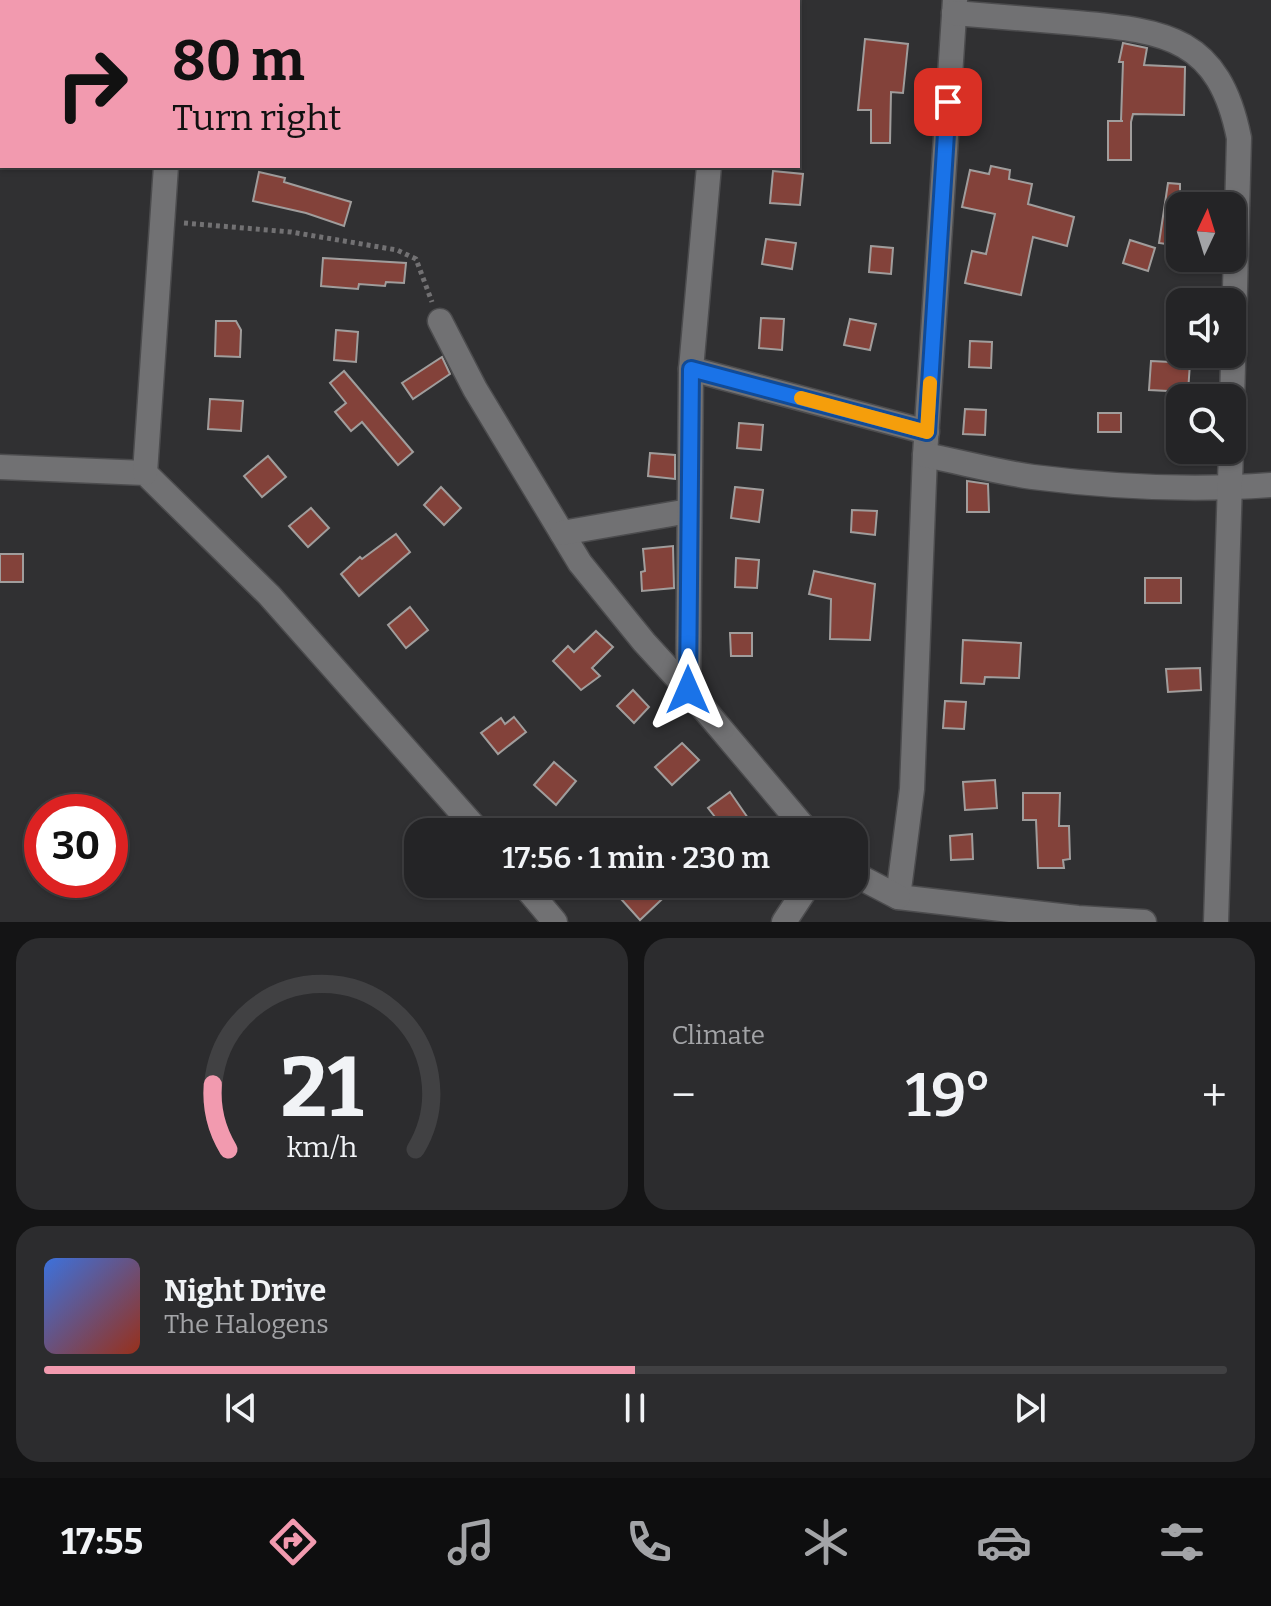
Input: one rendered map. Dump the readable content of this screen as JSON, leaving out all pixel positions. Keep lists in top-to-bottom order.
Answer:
{
  "north": "top",
  "page": {
    "turn": ["80 m", "Turn right"],
    "limit": "30",
    "trip": "17:56 · 1 min · 230 m",
    "tile": "Climate",
    "heat": ["−", "19°", "+"],
    "song": ["Night Drive", "The Halogens"],
    "tabs": "17:55",
    "gauge": ["21", "km/h"]
  }
}
